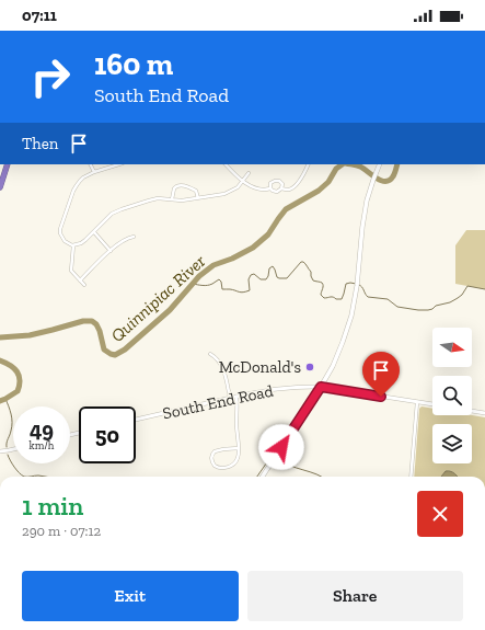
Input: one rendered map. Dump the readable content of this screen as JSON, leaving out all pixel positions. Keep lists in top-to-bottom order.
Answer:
{
  "streets": {
    "street": ["South End Road"]
  },
  "water": ["Quinnipiac River"],
  "places": ["McDonald's"],
  "north": "right",
  "page": {
    "status": "07:11",
    "turn": ["160 m", "South End Road"],
    "then": "Then",
    "speed": "49 km/h",
    "limit": "50",
    "heading": ["1 min", "290 m · 07:12"],
    "buttons": ["Exit", "Share"]
  }
}
